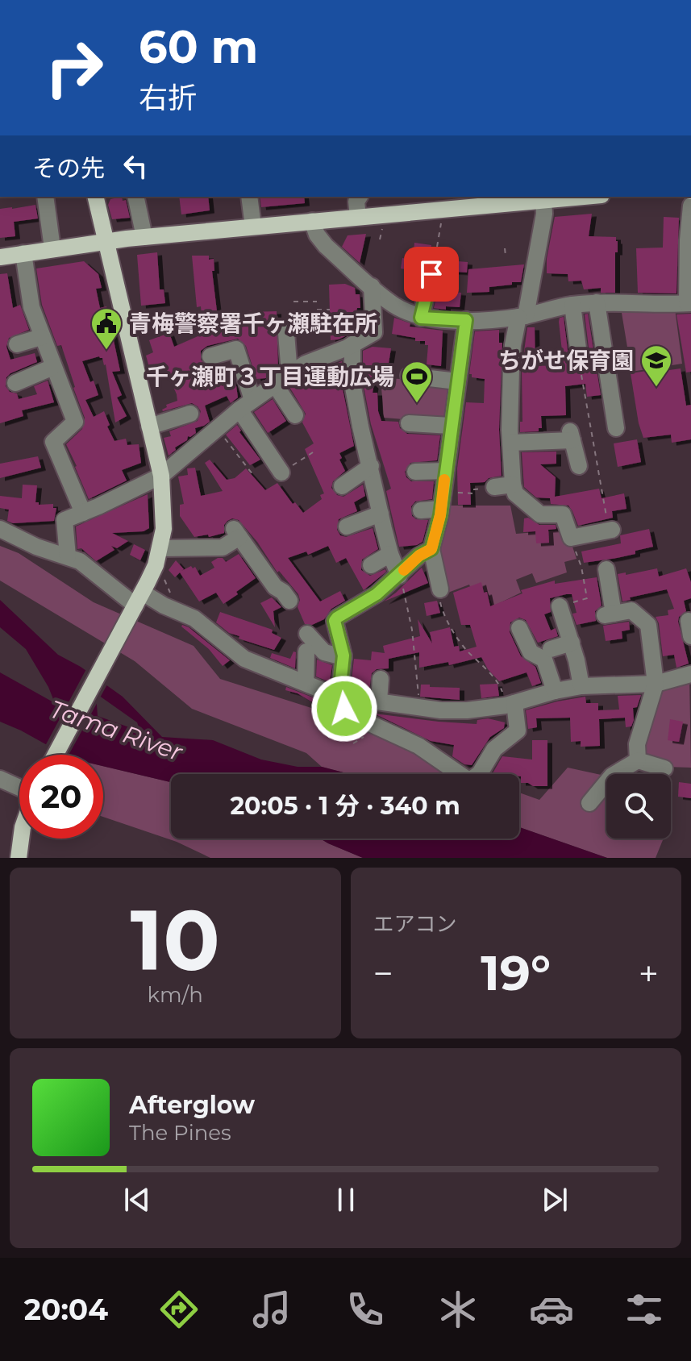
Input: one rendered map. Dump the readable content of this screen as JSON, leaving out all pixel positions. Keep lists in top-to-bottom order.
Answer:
{
  "water": ["Tama River"],
  "places": {
    "public building": ["青梅警察署千ヶ瀬駐在所"],
    "school or university": ["ちがせ保育園"],
    "sports": ["千ヶ瀬町３丁目運動広場"]
  },
  "page": {
    "turn": ["60 m", "右折"],
    "then": "その先",
    "limit": "20",
    "trip": "20:05 · 1 分 · 340 m",
    "tile": [
      ["10", "km/h"],
      "エアコン"
    ],
    "heat": ["−", "19°", "+"],
    "song": ["Afterglow", "The Pines"],
    "tabs": "20:04"
  }
}
